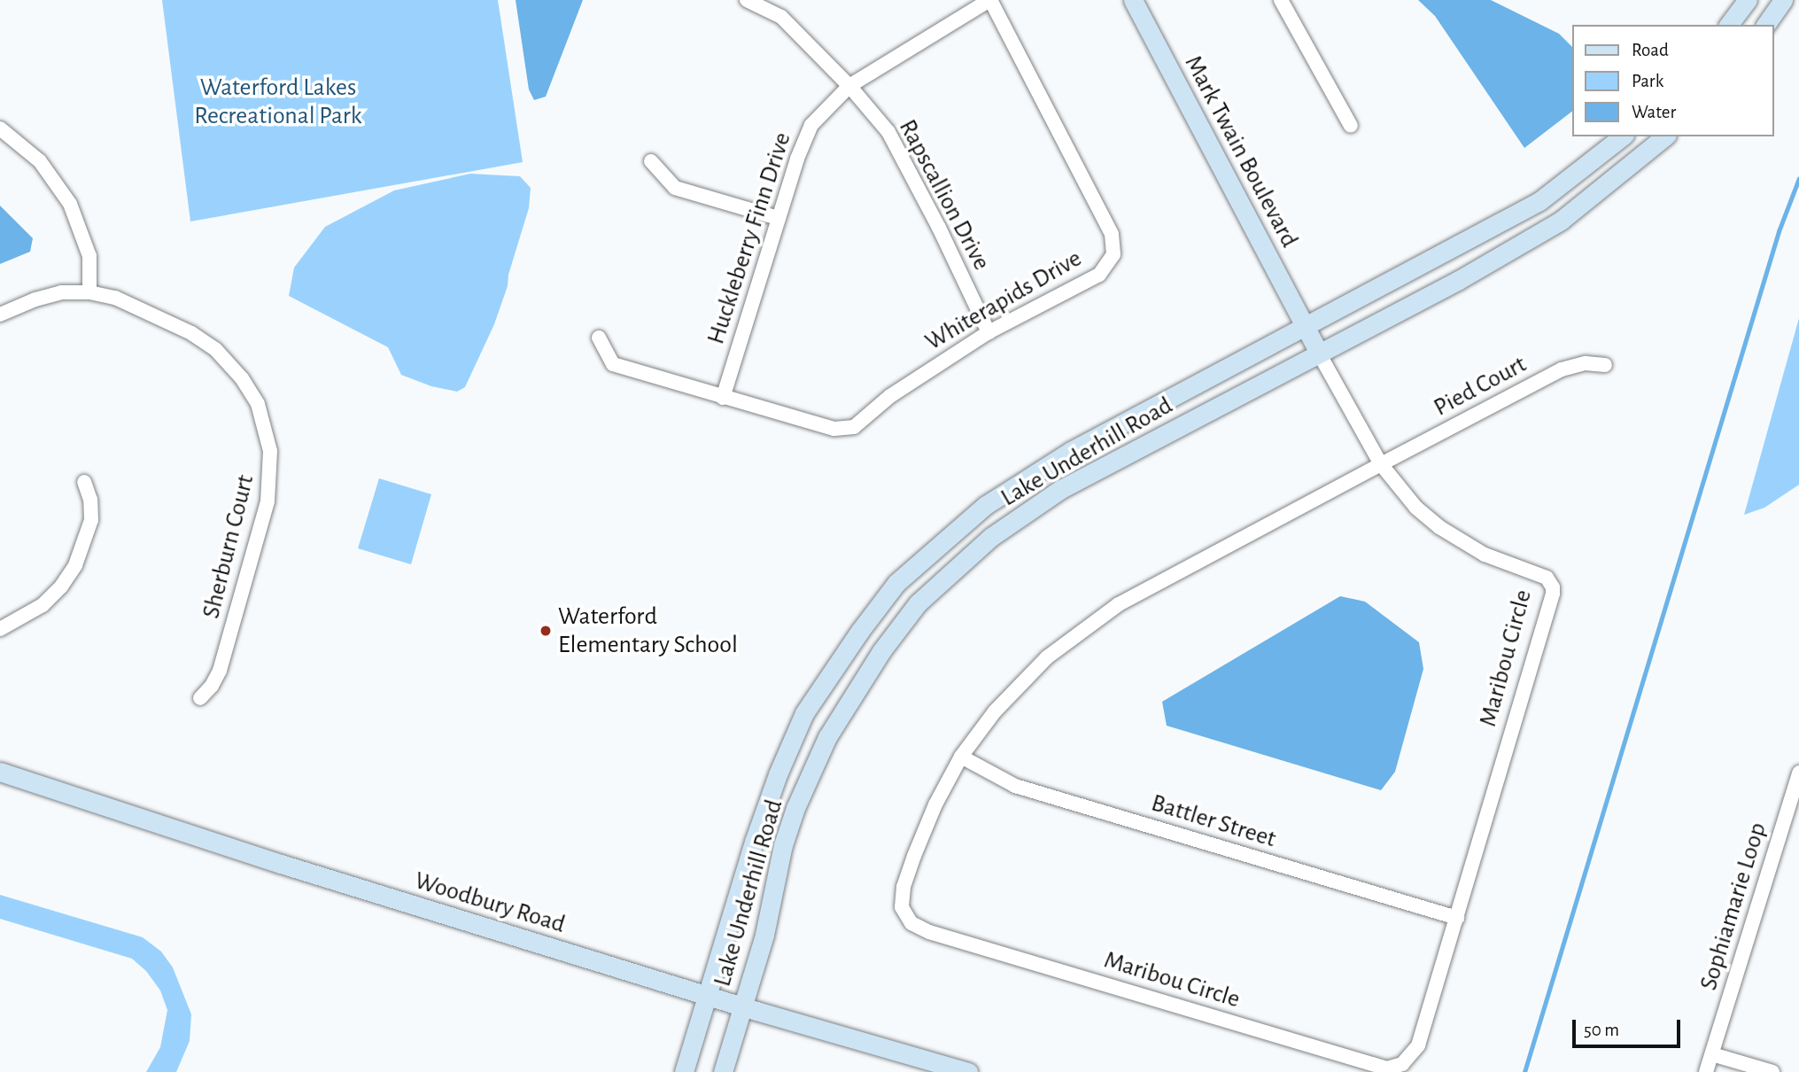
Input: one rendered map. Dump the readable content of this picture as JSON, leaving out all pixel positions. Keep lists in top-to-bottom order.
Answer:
{
  "streets": {
    "street": [
      "Mark Twain Boulevard",
      "Rapscallion Drive",
      "Huckleberry Finn Drive",
      "Whiterapids Drive",
      "Pied Court",
      "Lake Underhill Road",
      "Sherburn Court",
      "Maribou Circle",
      "Battler Street",
      "Woodbury Road",
      "Sophiamarie Loop"
    ]
  },
  "crossings": [
    ["Mark Twain Boulevard", "Lake Underhill Road"],
    ["Mark Twain Boulevard", "Maribou Circle"],
    ["Rapscallion Drive", "Huckleberry Finn Drive"],
    ["Rapscallion Drive", "Whiterapids Drive"],
    ["Huckleberry Finn Drive", "Whiterapids Drive"],
    ["Pied Court", "Maribou Circle"],
    ["Lake Underhill Road", "Maribou Circle"],
    ["Lake Underhill Road", "Woodbury Road"],
    ["Maribou Circle", "Battler Street"]
  ],
  "parks": ["Waterford Lakes Recreational Park"],
  "places": ["Waterford Elementary School"],
  "legend": ["Road", "Park", "Water"],
  "scale_bar": "50 m"
}
